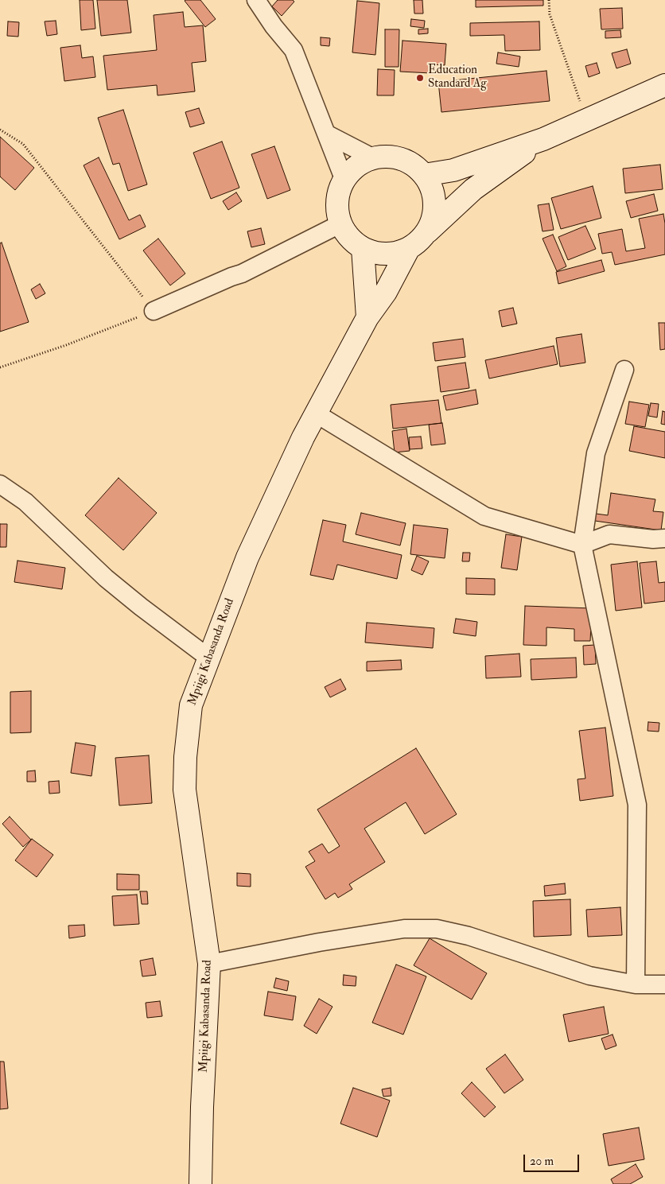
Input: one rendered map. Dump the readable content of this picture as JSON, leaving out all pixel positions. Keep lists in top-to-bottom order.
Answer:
{
  "streets": {
    "main road": ["Mpiigi Kabasanda Road"]
  },
  "places": ["Education Standard Ag"],
  "scale_bar": "20 m"
}
